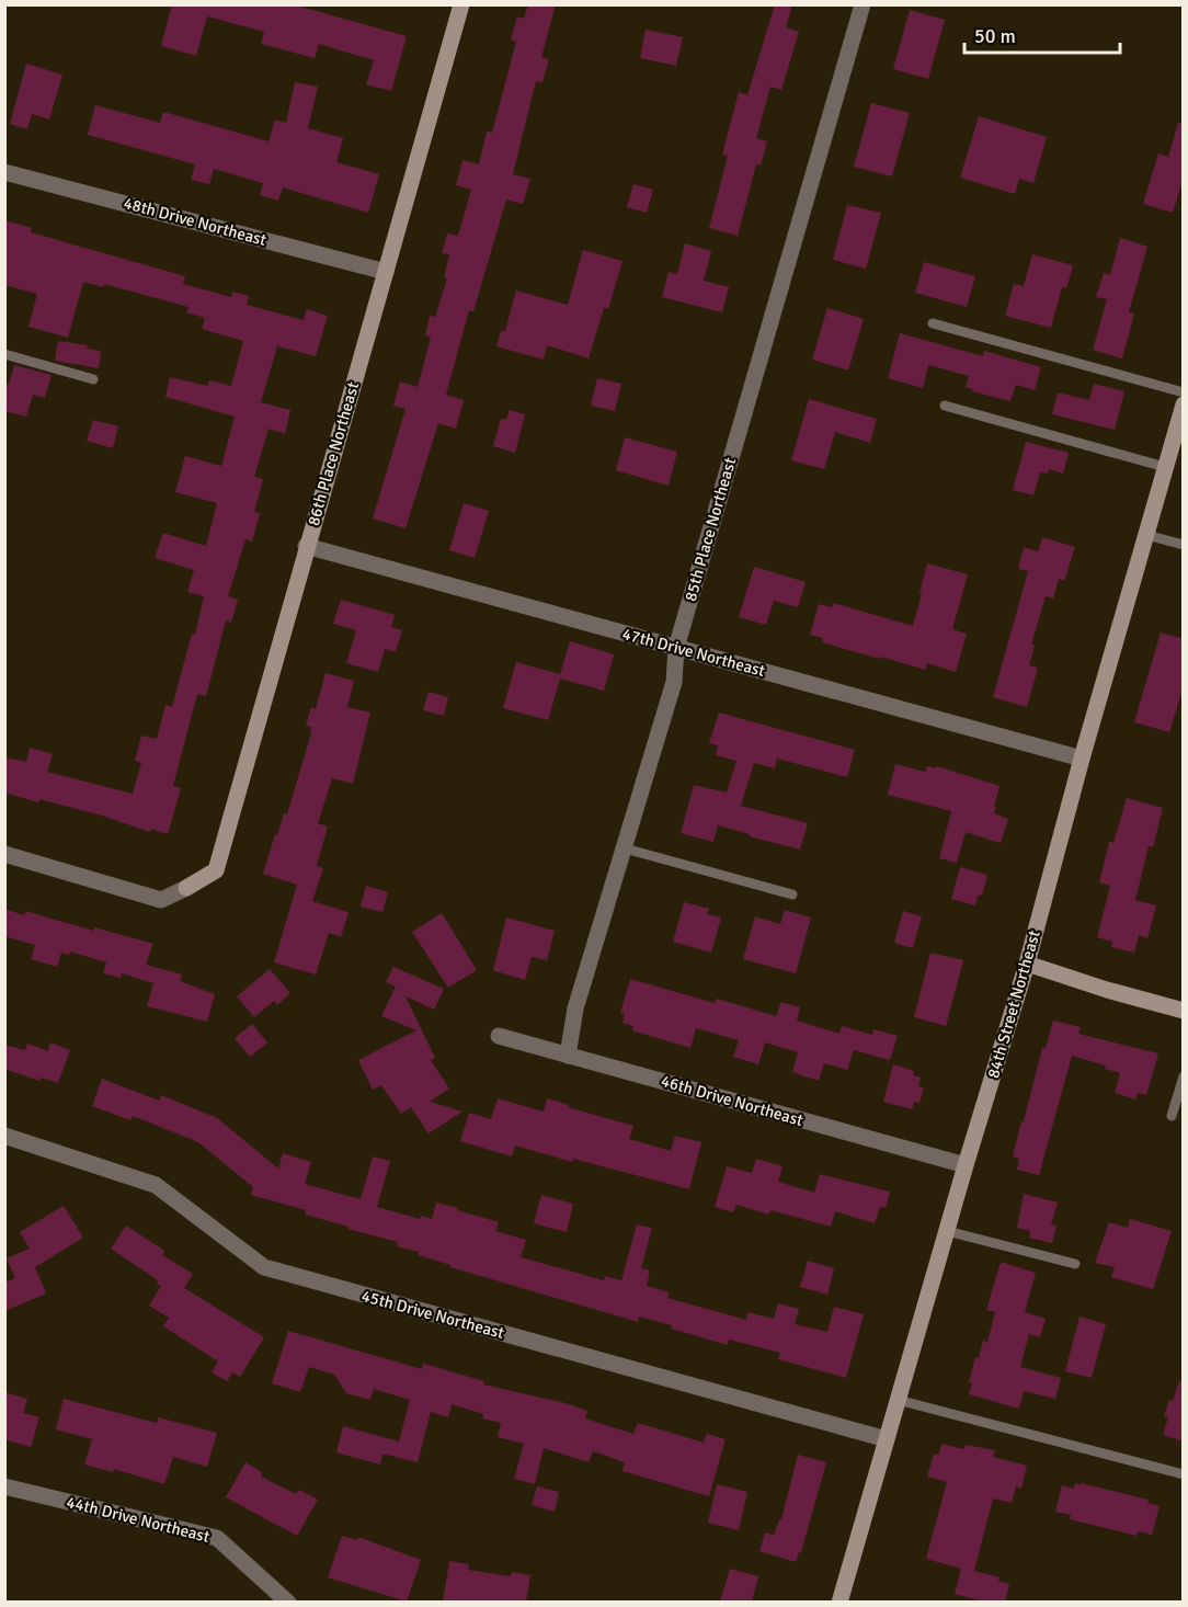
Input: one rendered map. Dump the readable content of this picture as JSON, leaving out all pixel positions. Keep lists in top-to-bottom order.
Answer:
{
  "streets": {
    "street": [
      "48th Drive Northeast",
      "86th Place Northeast",
      "85th Place Northeast",
      "47th Drive Northeast",
      "84th Street Northeast",
      "46th Drive Northeast",
      "45th Drive Northeast",
      "44th Drive Northeast"
    ]
  },
  "crossings": [
    ["48th Drive Northeast", "86th Place Northeast"],
    ["86th Place Northeast", "47th Drive Northeast"],
    ["85th Place Northeast", "47th Drive Northeast"],
    ["85th Place Northeast", "46th Drive Northeast"],
    ["47th Drive Northeast", "84th Street Northeast"],
    ["84th Street Northeast", "46th Drive Northeast"],
    ["84th Street Northeast", "45th Drive Northeast"]
  ],
  "scale_bar": "50 m"
}
